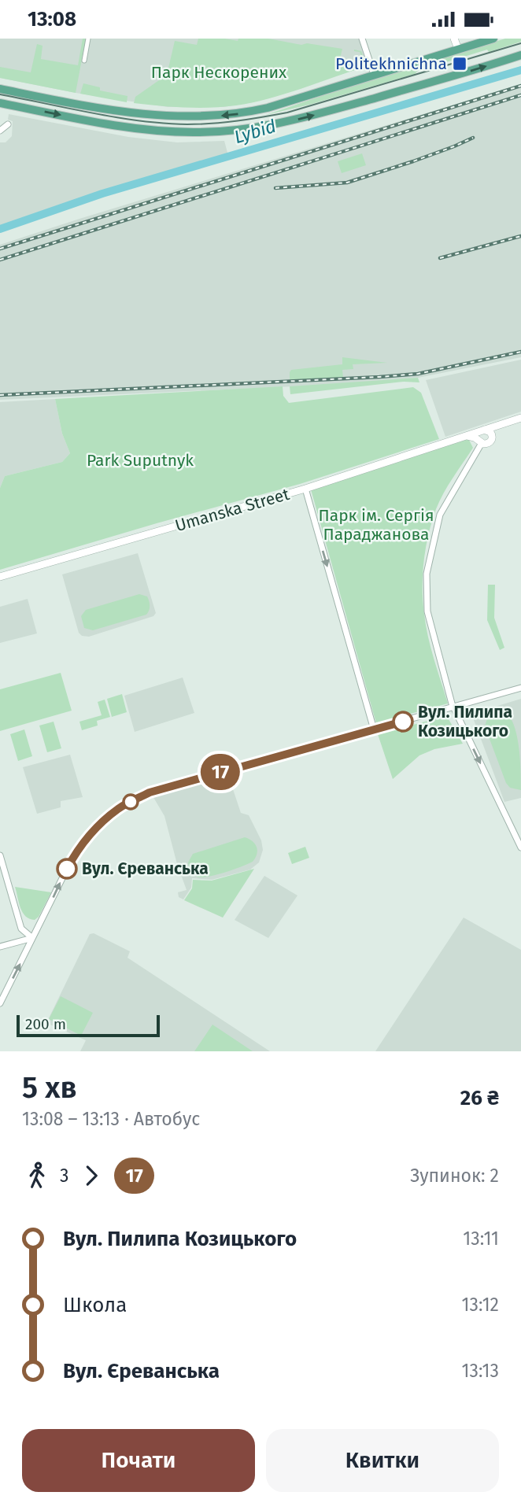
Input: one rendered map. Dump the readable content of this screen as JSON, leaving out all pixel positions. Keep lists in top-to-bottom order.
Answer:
{
  "streets": {
    "street": ["Umanska Street"]
  },
  "water": ["Lybid"],
  "parks": ["Парк Нескорених", "Park Suputnyk", "Парк ім. Сергія Параджанова"],
  "places": {
    "transit": ["Politekhnichna"],
    "other": ["Вул. Пилипа Козицького", "Вул. Єреванська"]
  },
  "lines": ["bus line 17"],
  "scale_bar": "200 m",
  "page": {
    "status": "13:08",
    "on_map": "17",
    "scale": "200 m",
    "heading": ["5 хв", "13:08 – 13:13 · Автобус", "26 ₴"],
    "legs": ["3", "17", "Зупинок: 2"],
    "list": [
      {
        "name": "Вул. Пилипа Козицького",
        "value": "13:11"
      },
      {
        "name": "Школа",
        "value": "13:12"
      },
      {
        "name": "Вул. Єреванська",
        "value": "13:13"
      }
    ],
    "buttons": ["Почати", "Квитки"]
  }
}
